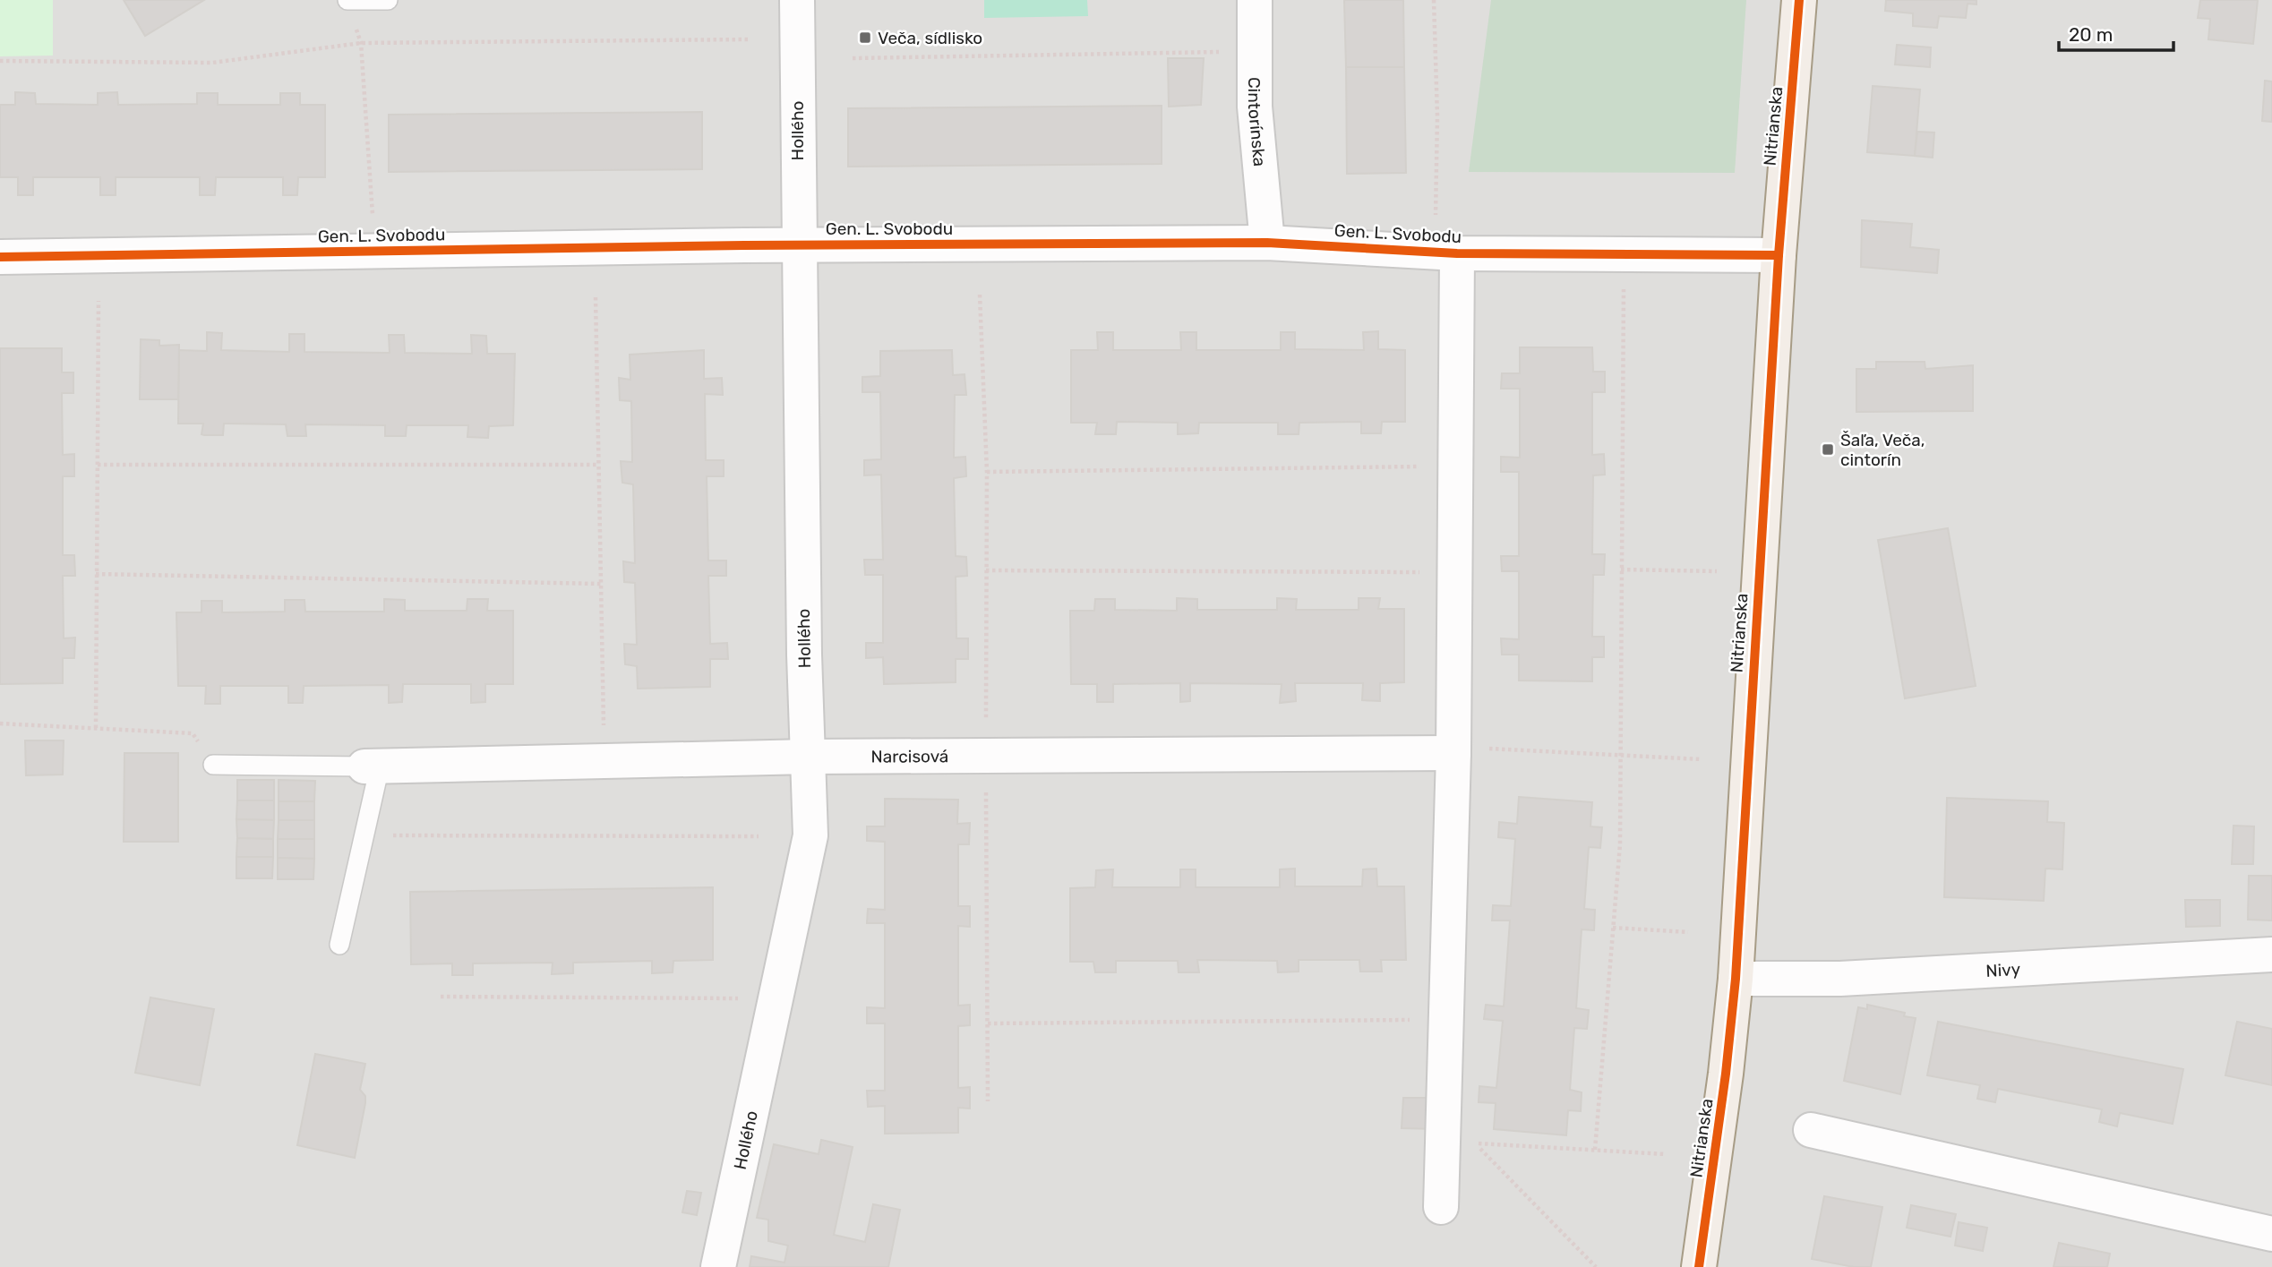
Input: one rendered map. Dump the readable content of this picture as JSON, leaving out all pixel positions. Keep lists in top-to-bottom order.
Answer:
{
  "streets": {
    "main road": ["Nitrianska"],
    "street": [
      "Cintorínska",
      "Hollého",
      "Gen. L. Svobodu",
      "Narcisová",
      "Nivy"
    ]
  },
  "crossings": [
    ["Cintorínska", "Gen. L. Svobodu"],
    ["Nitrianska", "Gen. L. Svobodu"],
    ["Nitrianska", "Nivy"],
    ["Hollého", "Gen. L. Svobodu"],
    ["Hollého", "Narcisová"]
  ],
  "places": {
    "transit": ["Veča, sídlisko", "Šaľa, Veča, cintorín"]
  },
  "scale_bar": "20 m"
}
